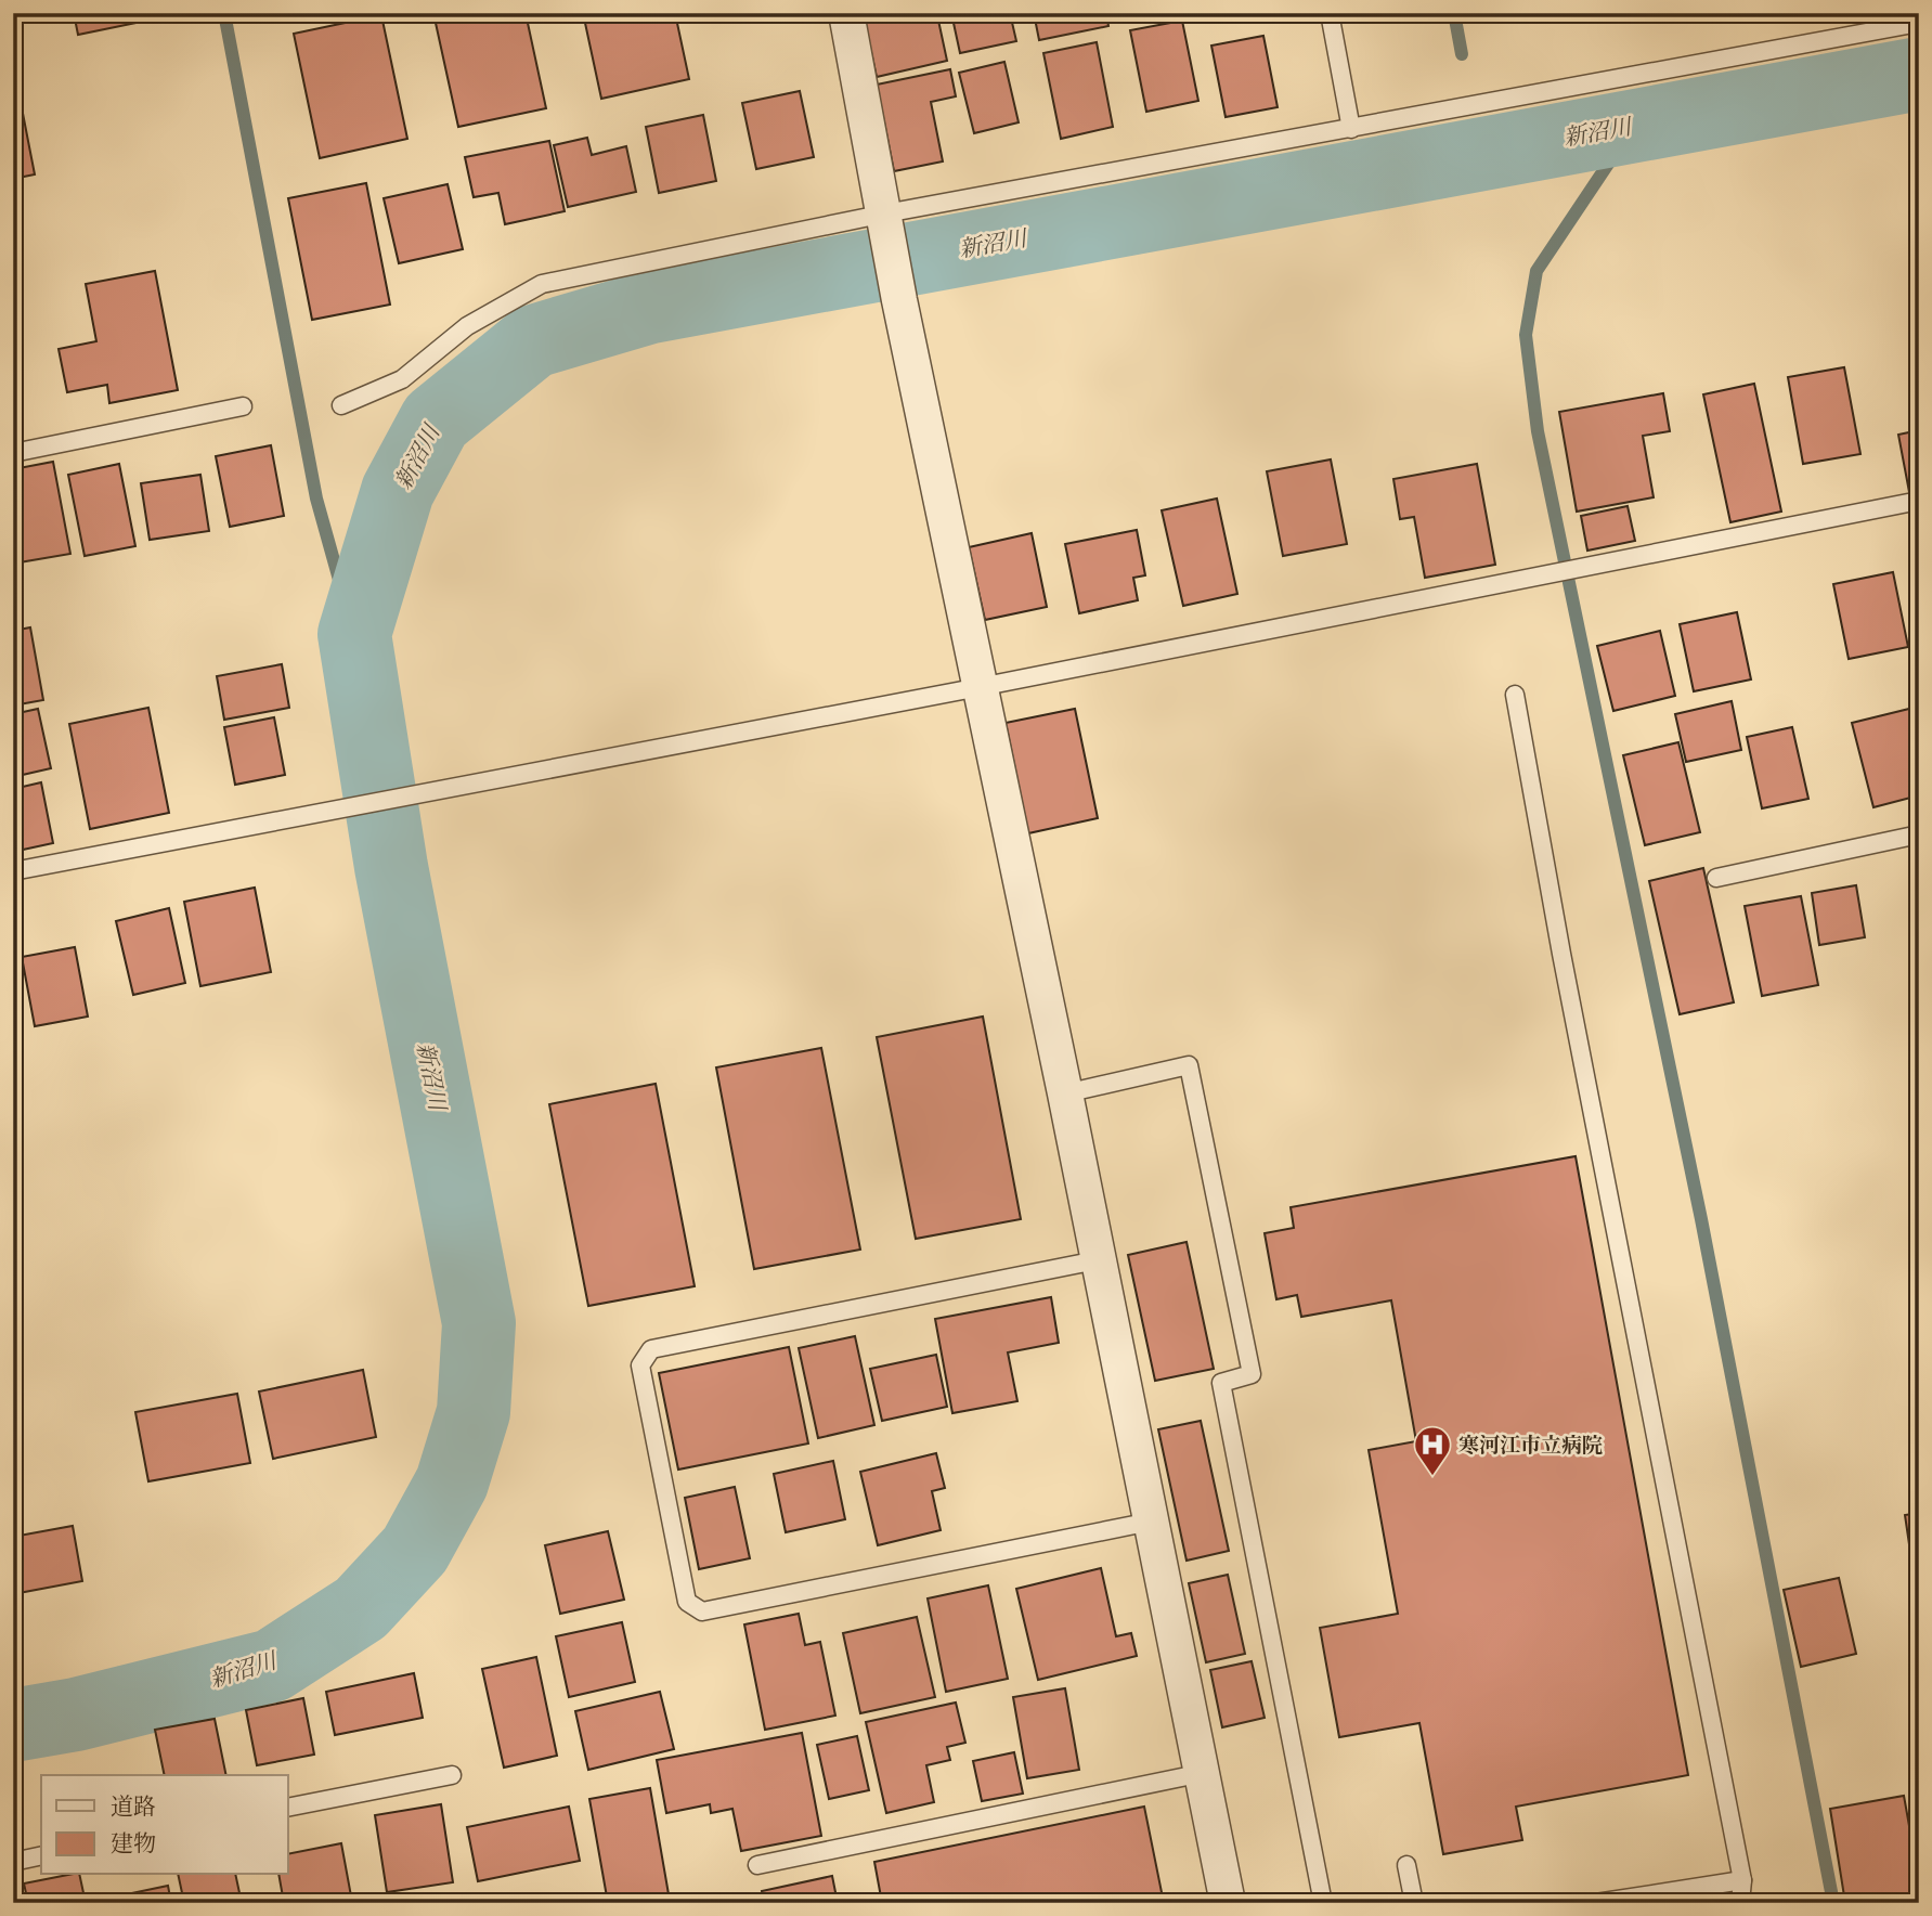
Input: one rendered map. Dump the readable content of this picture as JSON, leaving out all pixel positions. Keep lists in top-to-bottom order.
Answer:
{
  "water": ["新沼川"],
  "places": {
    "hospital": ["寒河江市立病院"]
  },
  "legend": ["道路", "建物"]
}
